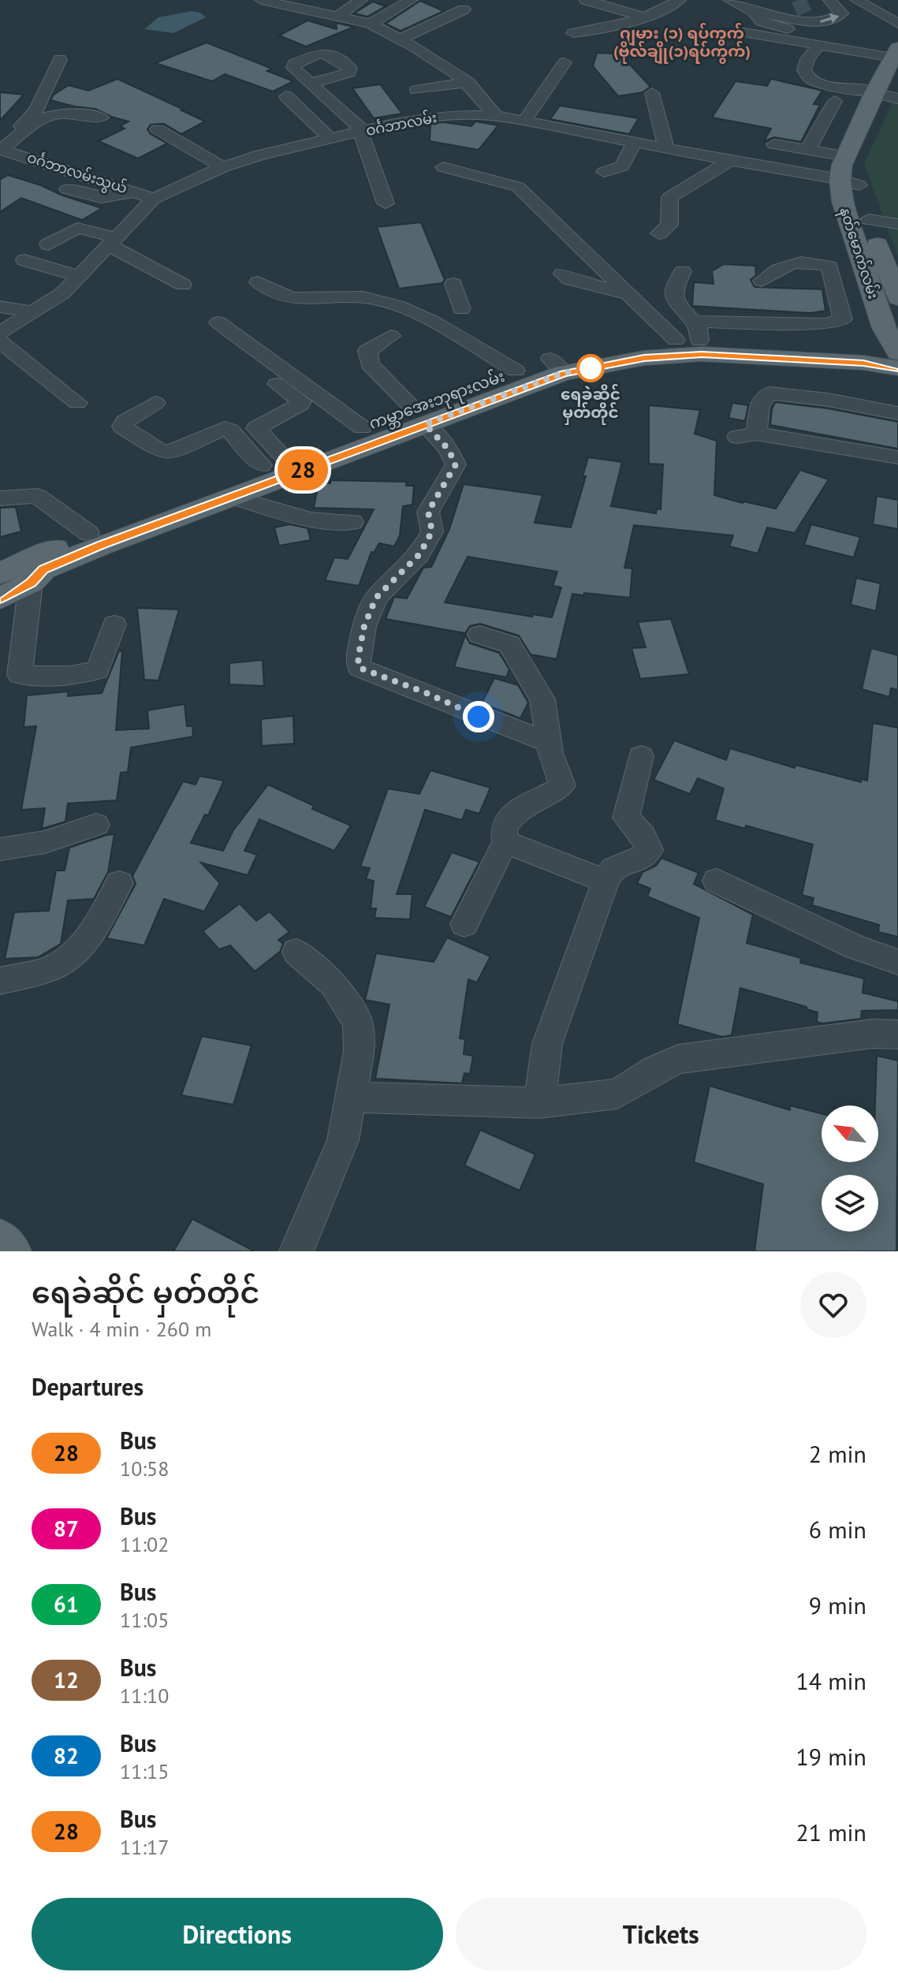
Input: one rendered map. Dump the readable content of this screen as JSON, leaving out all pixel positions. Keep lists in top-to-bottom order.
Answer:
{
  "streets": {
    "main road": ["နတ်မောက်လမ်း", "ကမ္ဘာအေးဘုရားလမ်း"],
    "street": ["ဝင်္ဂဘာလမ်း", "ဝင်္ဂဘာလမ်းသွယ်"]
  },
  "crossings": [
    ["ဝင်္ဂဘာလမ်း", "ဝင်္ဂဘာလမ်းသွယ်"],
    ["ဝင်္ဂဘာလမ်း", "နတ်မောက်လမ်း"]
  ],
  "districts": ["ဂျမား (၁) ရပ်ကွက် (ဗိုလ်ချို(၁)ရပ်ကွက်)"],
  "places": ["ရေခဲဆိုင် မှတ်တိုင်"],
  "lines": ["bus line 28"],
  "north": "top left",
  "page": {
    "on_map": "28",
    "heading": [
      ["ရေခဲဆိုင် မှတ်တိုင်", "Walk · 4 min · 260 m"],
      "Departures"
    ],
    "list": [
      {
        "mark": "28",
        "name": "Bus",
        "note": "10:58",
        "value": "2 min"
      },
      {
        "mark": "87",
        "name": "Bus",
        "note": "11:02",
        "value": "6 min"
      },
      {
        "mark": "61",
        "name": "Bus",
        "note": "11:05",
        "value": "9 min"
      },
      {
        "mark": "12",
        "name": "Bus",
        "note": "11:10",
        "value": "14 min"
      },
      {
        "mark": "82",
        "name": "Bus",
        "note": "11:15",
        "value": "19 min"
      },
      {
        "mark": "28",
        "name": "Bus",
        "note": "11:17",
        "value": "21 min"
      }
    ],
    "buttons": ["Directions", "Tickets"]
  }
}
